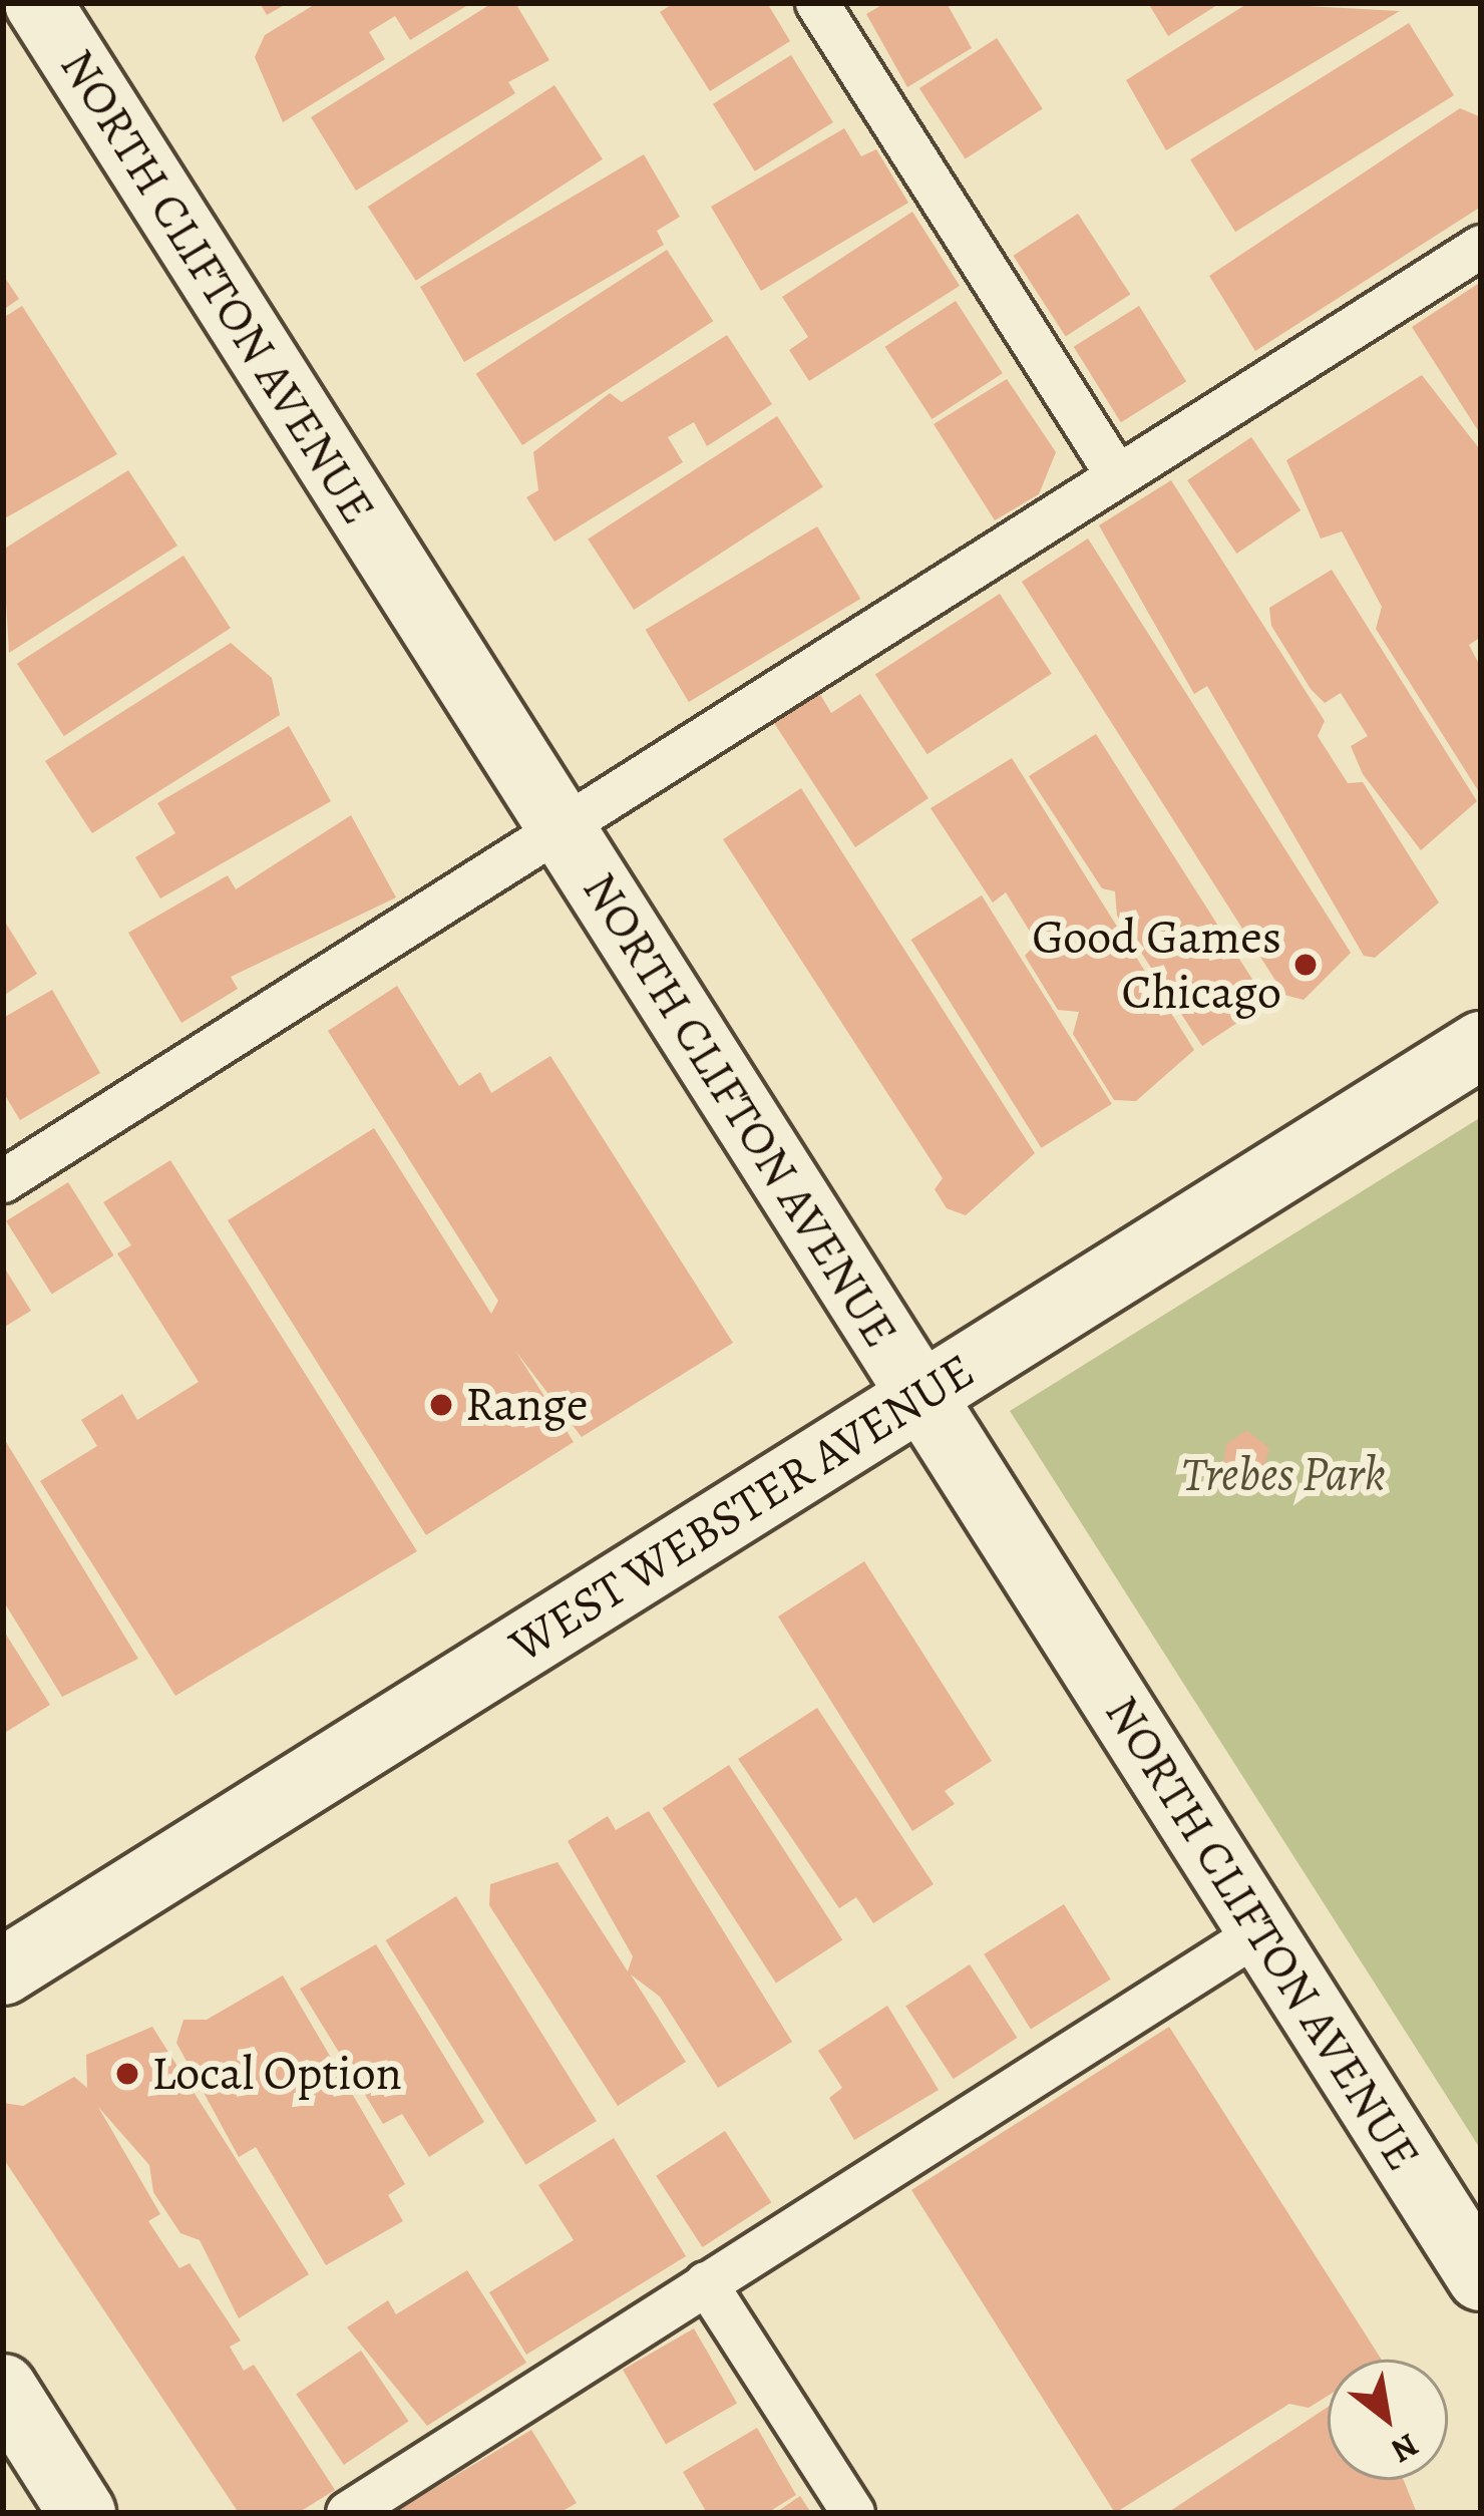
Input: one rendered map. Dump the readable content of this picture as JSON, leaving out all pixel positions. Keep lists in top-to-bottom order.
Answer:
{
  "streets": {
    "street": ["NORTH CLIFTON AVENUE", "WEST WEBSTER AVENUE"]
  },
  "crossings": [
    ["NORTH CLIFTON AVENUE", "WEST WEBSTER AVENUE"]
  ],
  "parks": ["Trebes Park"],
  "places": ["Good Games Chicago", "Range", "Local Option"],
  "north": "bottom right"
}
